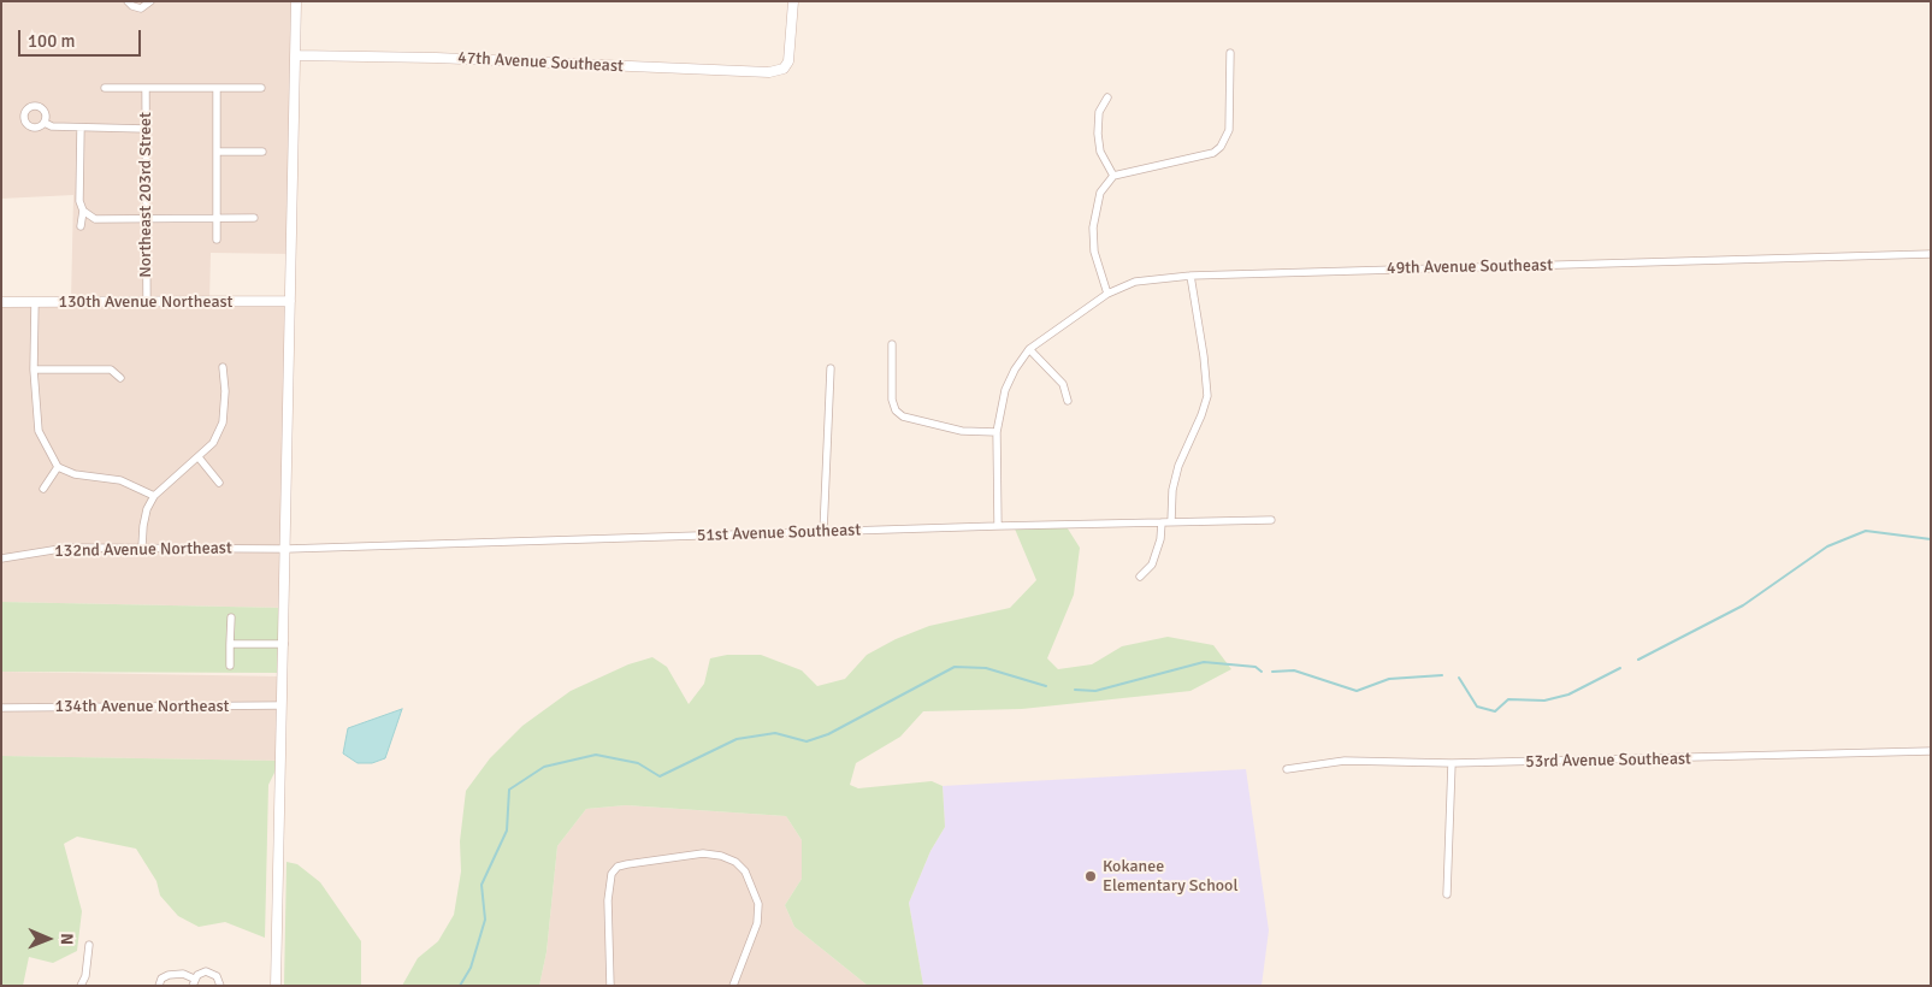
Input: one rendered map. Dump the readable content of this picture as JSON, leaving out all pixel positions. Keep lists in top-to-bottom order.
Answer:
{
  "streets": {
    "street": [
      "47th Avenue Southeast",
      "Northeast 203rd Street",
      "49th Avenue Southeast",
      "130th Avenue Northeast",
      "51st Avenue Southeast",
      "132nd Avenue Northeast",
      "134th Avenue Northeast",
      "53rd Avenue Southeast"
    ]
  },
  "crossings": [
    ["Northeast 203rd Street", "130th Avenue Northeast"],
    ["51st Avenue Southeast", "132nd Avenue Northeast"]
  ],
  "places": ["Kokanee Elementary School"],
  "scale_bar": "100 m",
  "north": "right"
}
